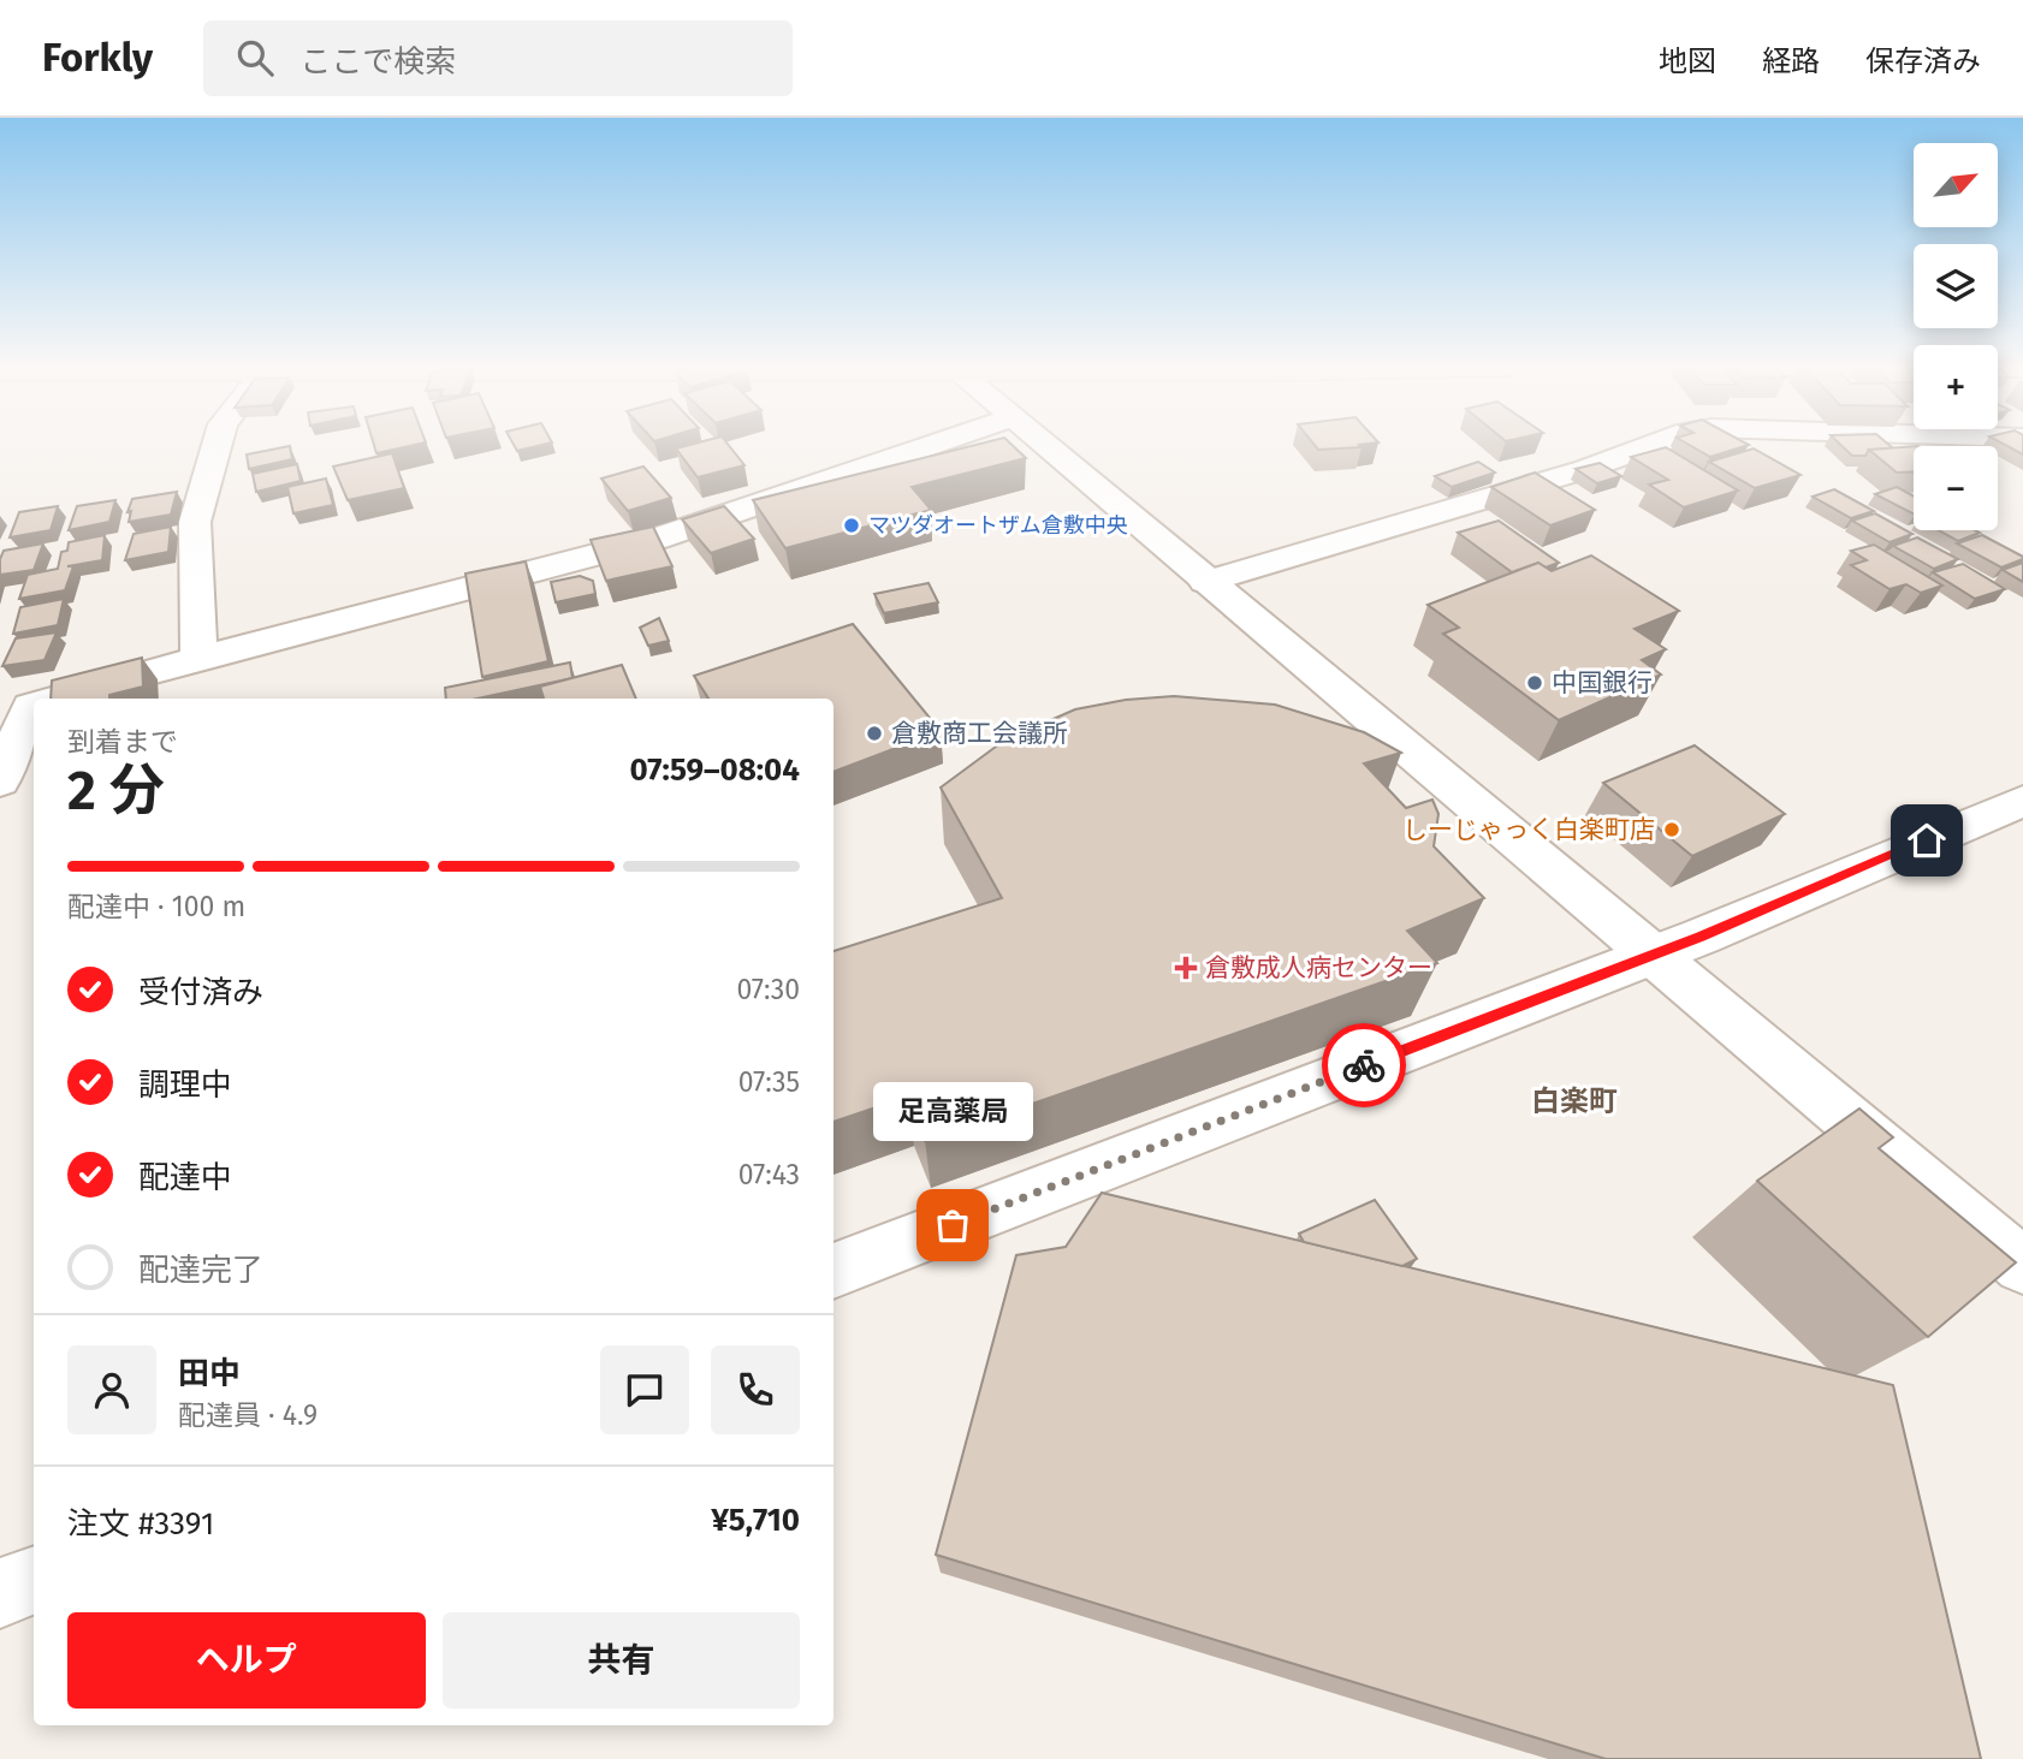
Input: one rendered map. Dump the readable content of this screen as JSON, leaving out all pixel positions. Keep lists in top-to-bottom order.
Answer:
{
  "districts": ["白楽町"],
  "places": {
    "other": [
      "マツダオートザム倉敷中央",
      "中国銀行",
      "倉敷商工会議所",
      "しーじゃっく白楽町店",
      "足高薬局"
    ],
    "health": ["倉敷成人病センター"]
  },
  "north": "top right",
  "page": {
    "header": "Forkly",
    "search": "ここで検索",
    "nav": ["地図", "経路", "保存済み"],
    "map_buttons": ["+", "−"],
    "heading": ["2 分", "到着まで", "07:59–08:04"],
    "panel": [
      "田中",
      "配達員 · 4.9",
      "注文 #3391",
      "¥5,710"
    ],
    "bar": "配達中 · 100 m",
    "list": [
      ["受付済み", "07:30"],
      ["調理中", "07:35"],
      ["配達中", "07:43"],
      "配達完了"
    ],
    "bubble": "足高薬局",
    "buttons": ["ヘルプ", "共有"]
  }
}
